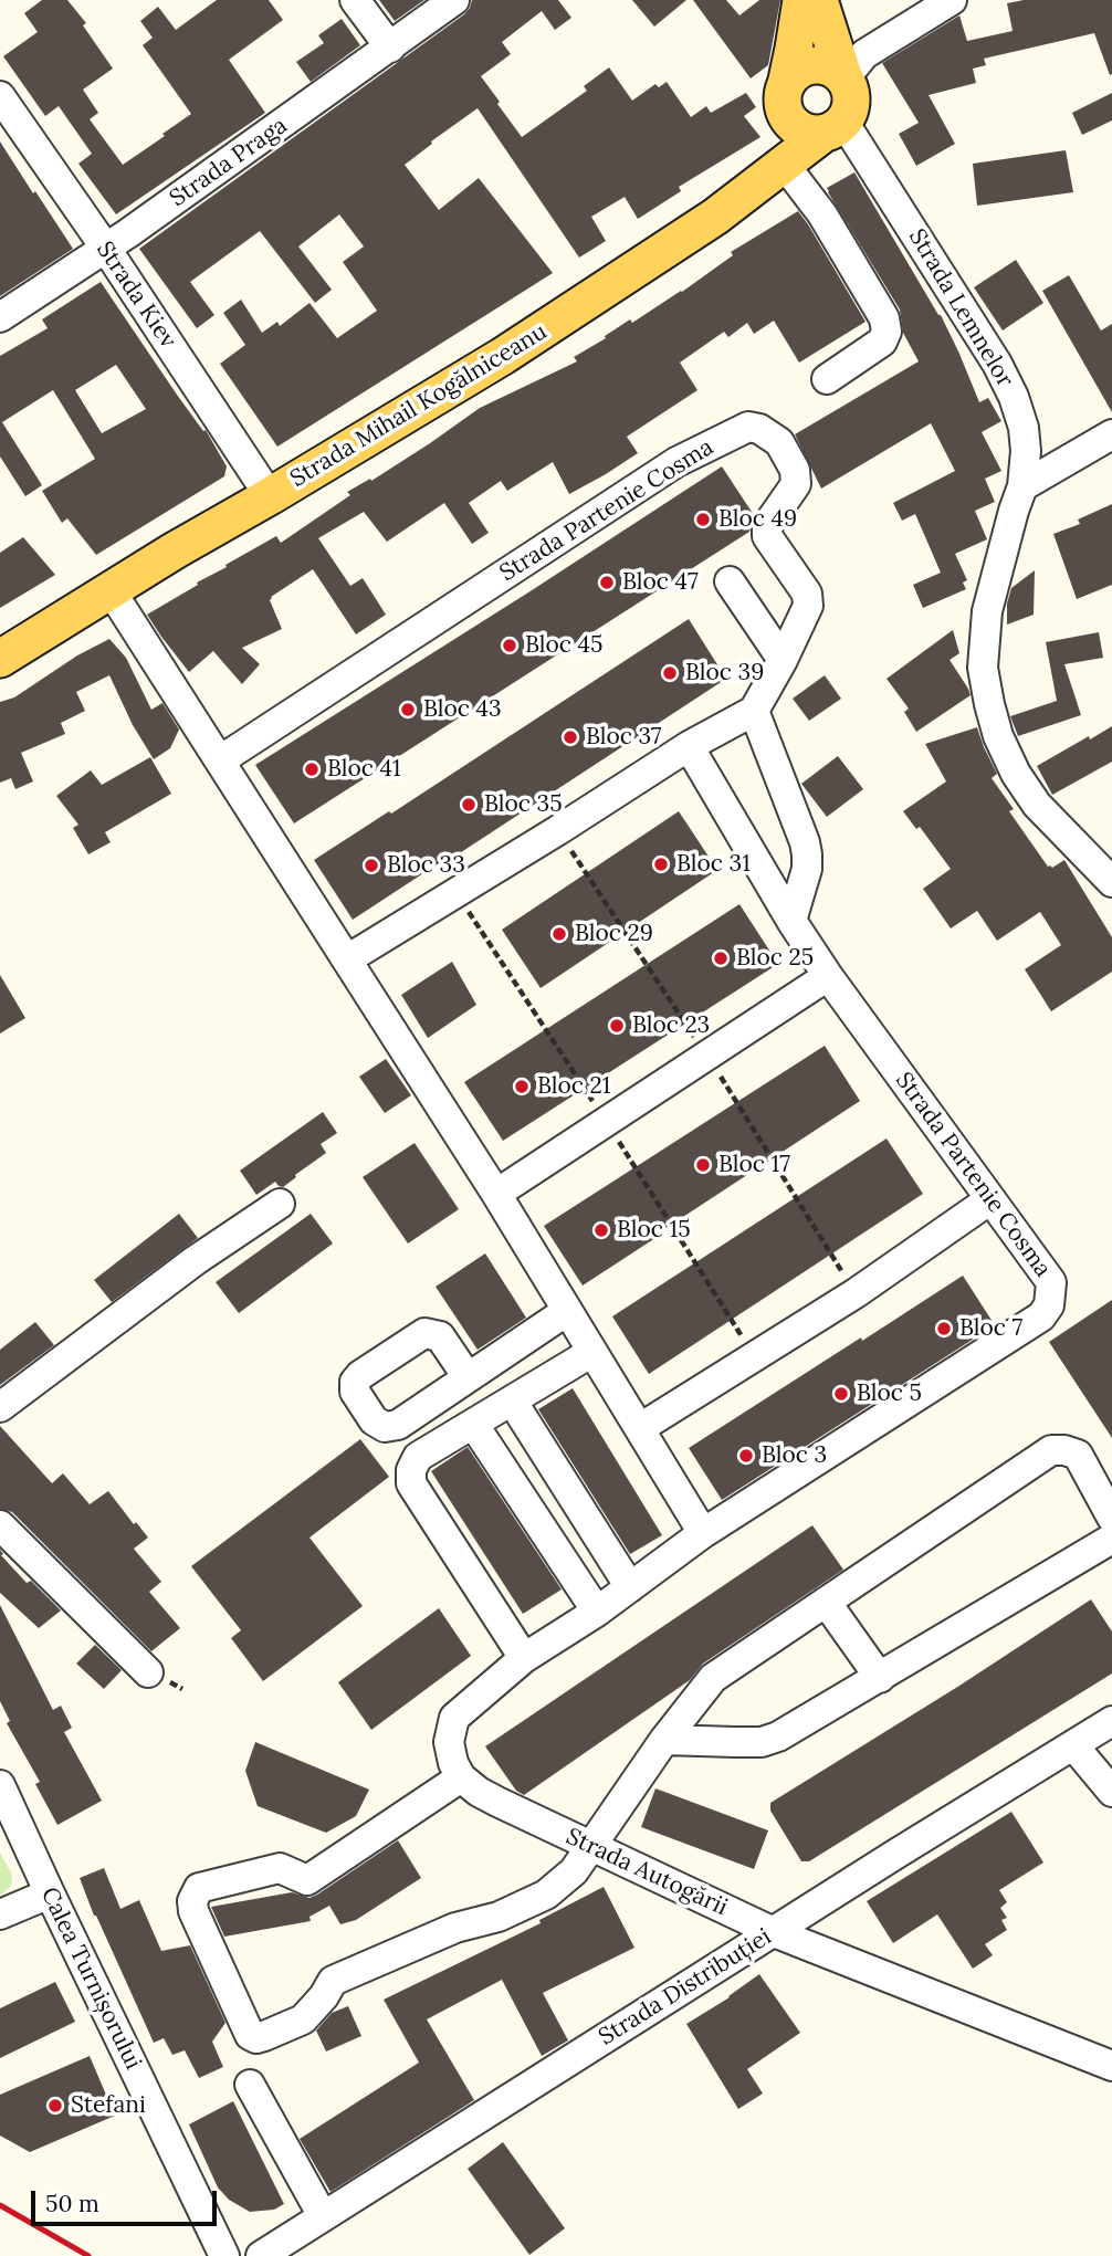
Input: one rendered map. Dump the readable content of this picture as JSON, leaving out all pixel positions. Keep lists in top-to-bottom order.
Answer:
{
  "streets": {
    "main road": ["Strada Mihail Kogălniceanu"],
    "street": [
      "Strada Praga",
      "Strada Kiev",
      "Strada Lemnelor",
      "Strada Partenie Cosma",
      "Strada Autogării",
      "Calea Turnișorului",
      "Strada Distribuției"
    ]
  },
  "crossings": [
    ["Strada Praga", "Strada Kiev"],
    ["Strada Kiev", "Strada Mihail Kogălniceanu"],
    ["Strada Lemnelor", "Strada Mihail Kogălniceanu"],
    ["Strada Partenie Cosma", "Strada Autogării"],
    ["Strada Autogării", "Strada Distribuției"]
  ],
  "places": [
    "Bloc 49",
    "Bloc 47",
    "Bloc 45",
    "Bloc 39",
    "Bloc 43",
    "Bloc 37",
    "Bloc 41",
    "Bloc 35",
    "Bloc 31",
    "Bloc 33",
    "Bloc 29",
    "Bloc 25",
    "Bloc 23",
    "Bloc 21",
    "Bloc 17",
    "Bloc 15",
    "Bloc 7",
    "Bloc 5",
    "Bloc 3",
    "Stefani"
  ],
  "scale_bar": "50 m"
}
